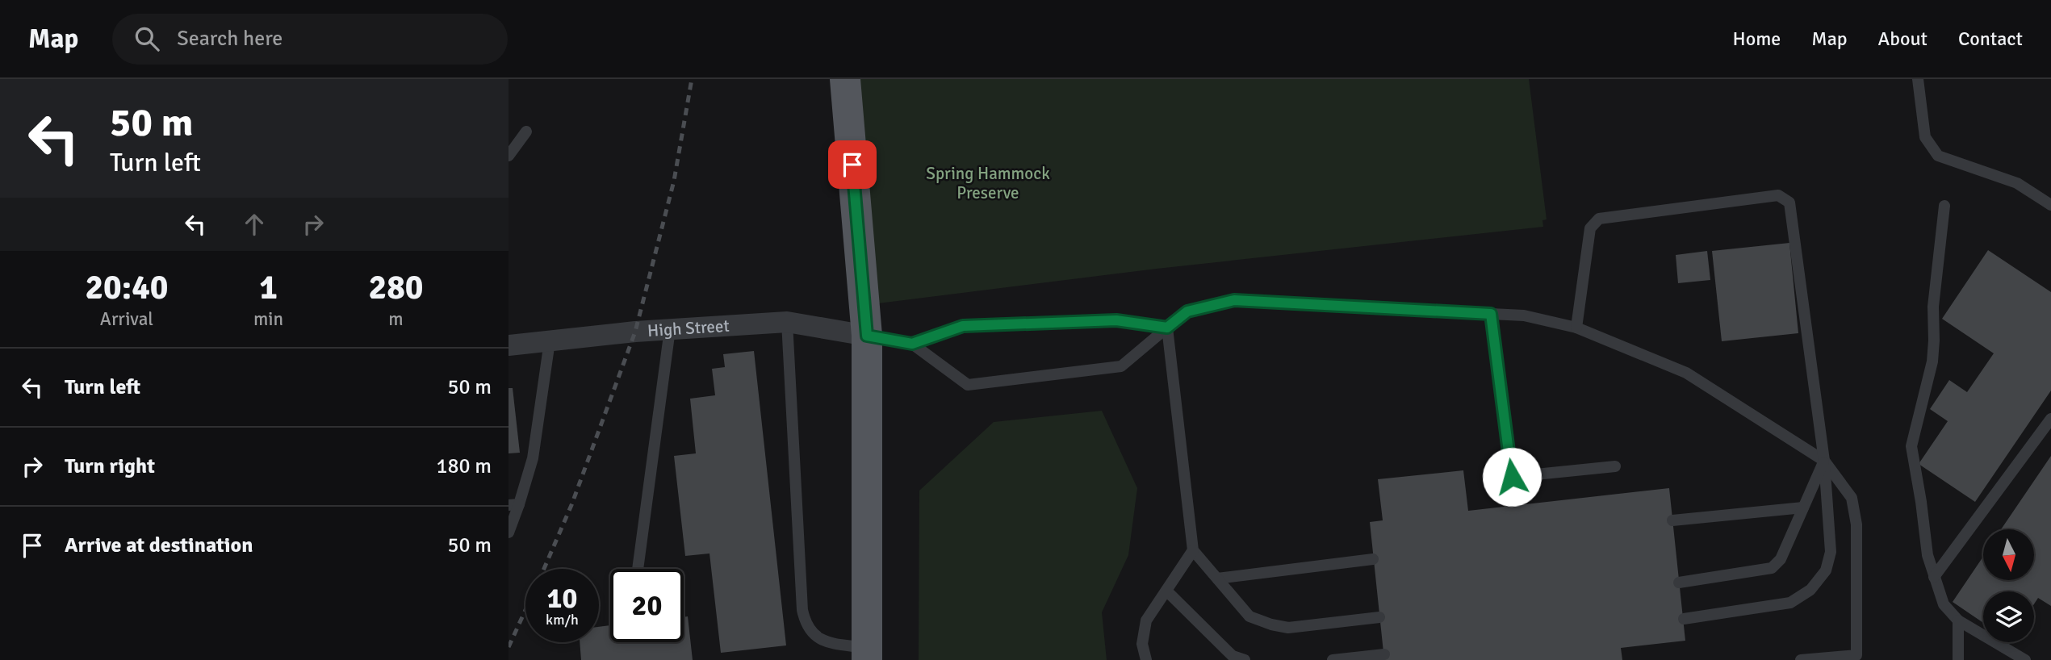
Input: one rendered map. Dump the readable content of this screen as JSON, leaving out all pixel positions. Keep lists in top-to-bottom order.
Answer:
{
  "streets": {
    "street": ["High Street"]
  },
  "parks": ["Spring Hammock Preserve"],
  "north": "bottom",
  "page": {
    "header": "Map",
    "search": "Search here",
    "nav": [
      "Home",
      "Map",
      "About",
      "Contact"
    ],
    "turn": ["50 m", "Turn left"],
    "eta": [
      "20:40",
      "Arrival",
      "1",
      "min",
      "280",
      "m"
    ],
    "list": [
      {
        "name": "Turn left",
        "value": "50 m"
      },
      {
        "name": "Turn right",
        "value": "180 m"
      },
      {
        "name": "Arrive at destination",
        "value": "50 m"
      }
    ],
    "speed": "10 km/h",
    "limit": "20"
  }
}
